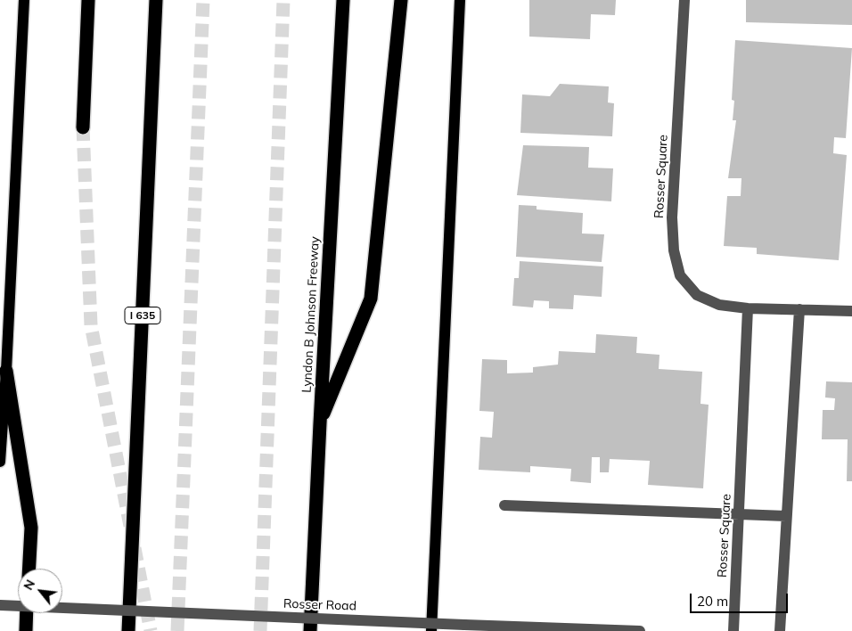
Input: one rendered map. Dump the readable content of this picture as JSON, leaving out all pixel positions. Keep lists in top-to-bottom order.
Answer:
{
  "streets": {
    "highway": ["Lyndon B Johnson Freeway", "I 635"],
    "street": ["Rosser Square", "Rosser Road"]
  },
  "scale_bar": "20 m",
  "north": "top left"
}
